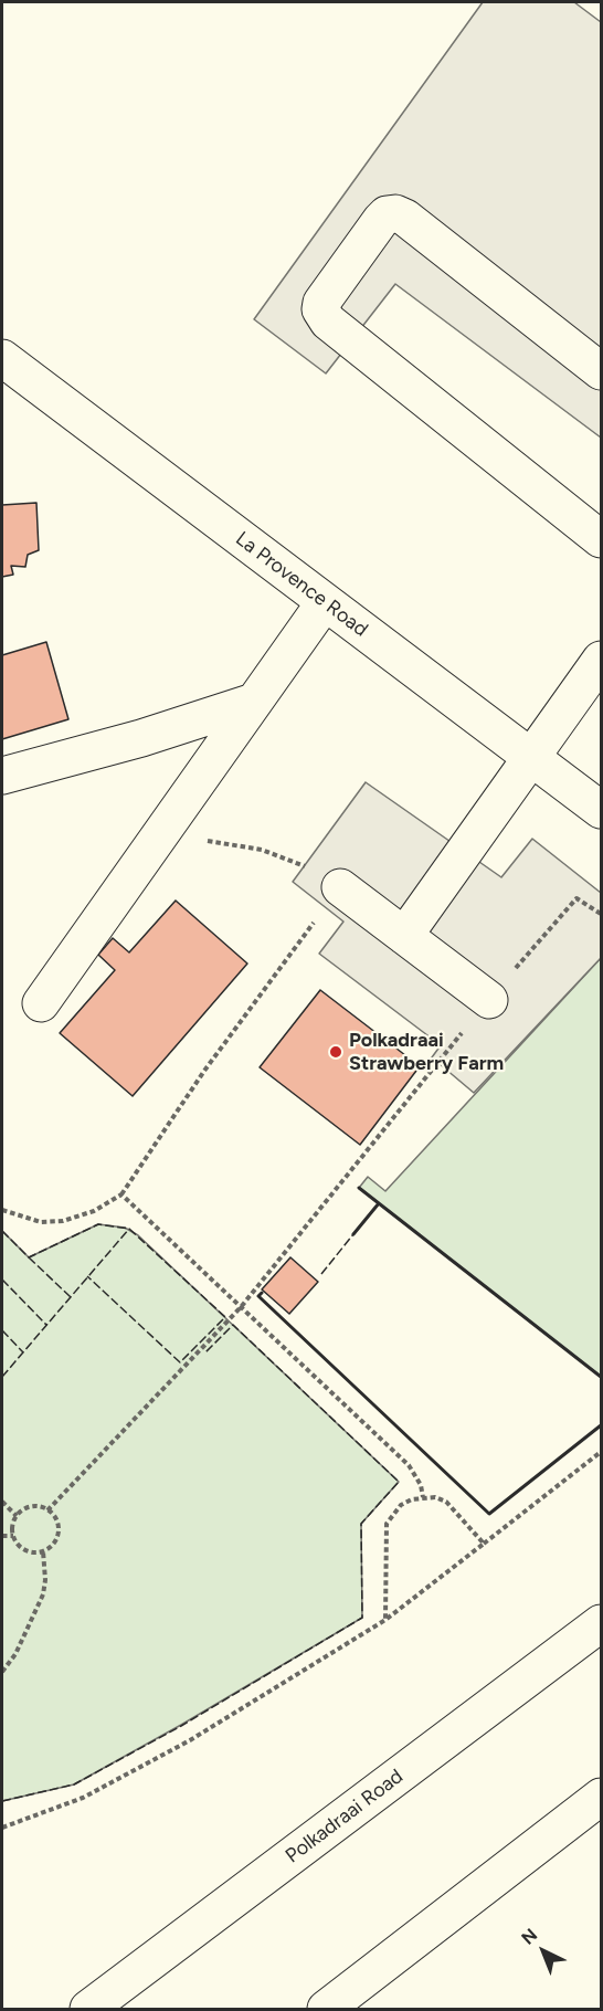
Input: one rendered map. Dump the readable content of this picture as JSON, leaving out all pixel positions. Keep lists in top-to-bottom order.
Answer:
{
  "streets": {
    "main road": ["La Provence Road", "Polkadraai Road"]
  },
  "places": ["Polkadraai Strawberry Farm"],
  "north": "top left"
}
